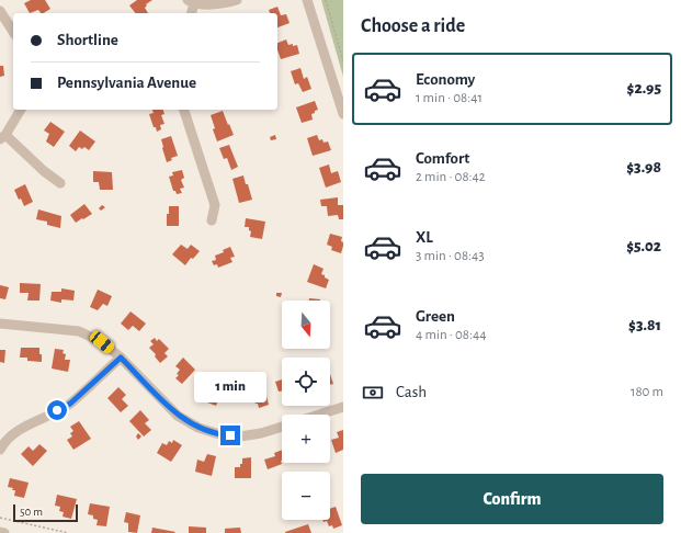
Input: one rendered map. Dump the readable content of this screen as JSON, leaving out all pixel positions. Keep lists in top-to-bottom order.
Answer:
{
  "scale_bar": "50 m",
  "north": "bottom",
  "page": {
    "heading": "Choose a ride",
    "banner": ["Shortline", "Pennsylvania Avenue"],
    "list": [
      {
        "name": "Economy",
        "note": "1 min · 08:41",
        "value": "$2.95"
      },
      {
        "name": "Comfort",
        "note": "2 min · 08:42",
        "value": "$3.98"
      },
      {
        "name": "XL",
        "note": "3 min · 08:43",
        "value": "$5.02"
      },
      {
        "name": "Green",
        "note": "4 min · 08:44",
        "value": "$3.81"
      }
    ],
    "map_buttons": ["+", "−"],
    "pay": ["Cash", "180 m"],
    "bubble": "1 min",
    "buttons": "Confirm",
    "scale": "50 m"
  }
}
